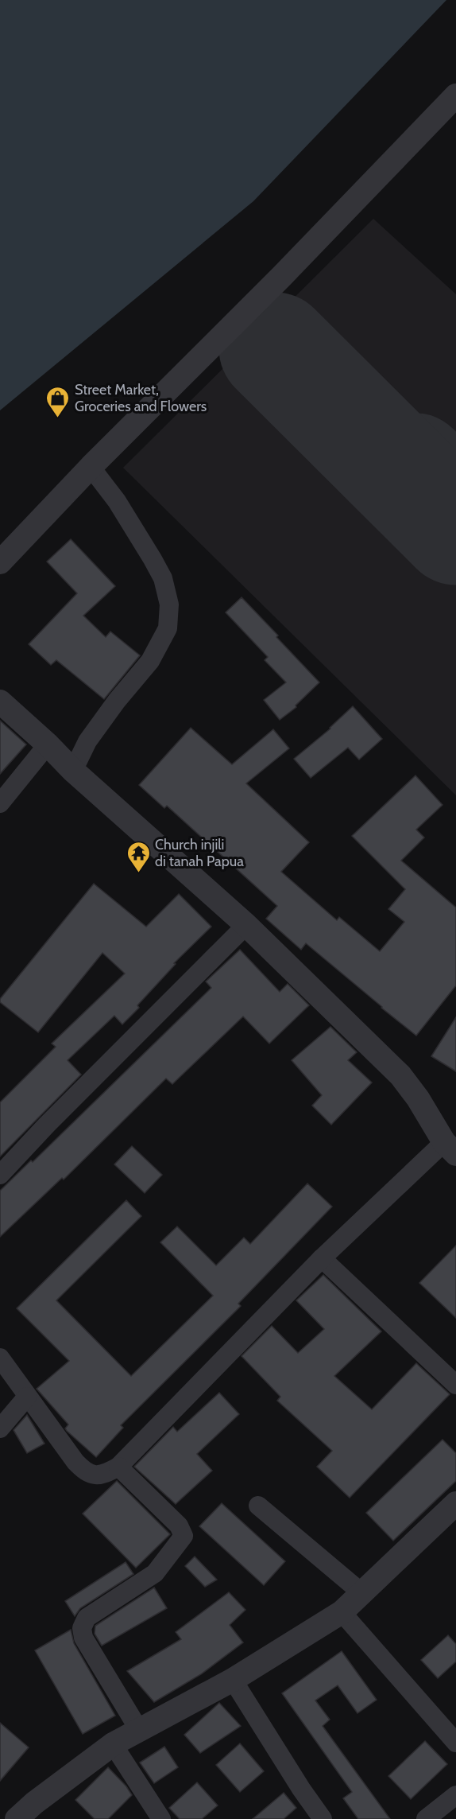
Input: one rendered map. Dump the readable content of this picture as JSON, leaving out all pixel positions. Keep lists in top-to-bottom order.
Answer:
{
  "places": {
    "shop": ["Street Market, Groceries and Flowers"],
    "temple": ["Church injili di tanah Papua"]
  }
}
